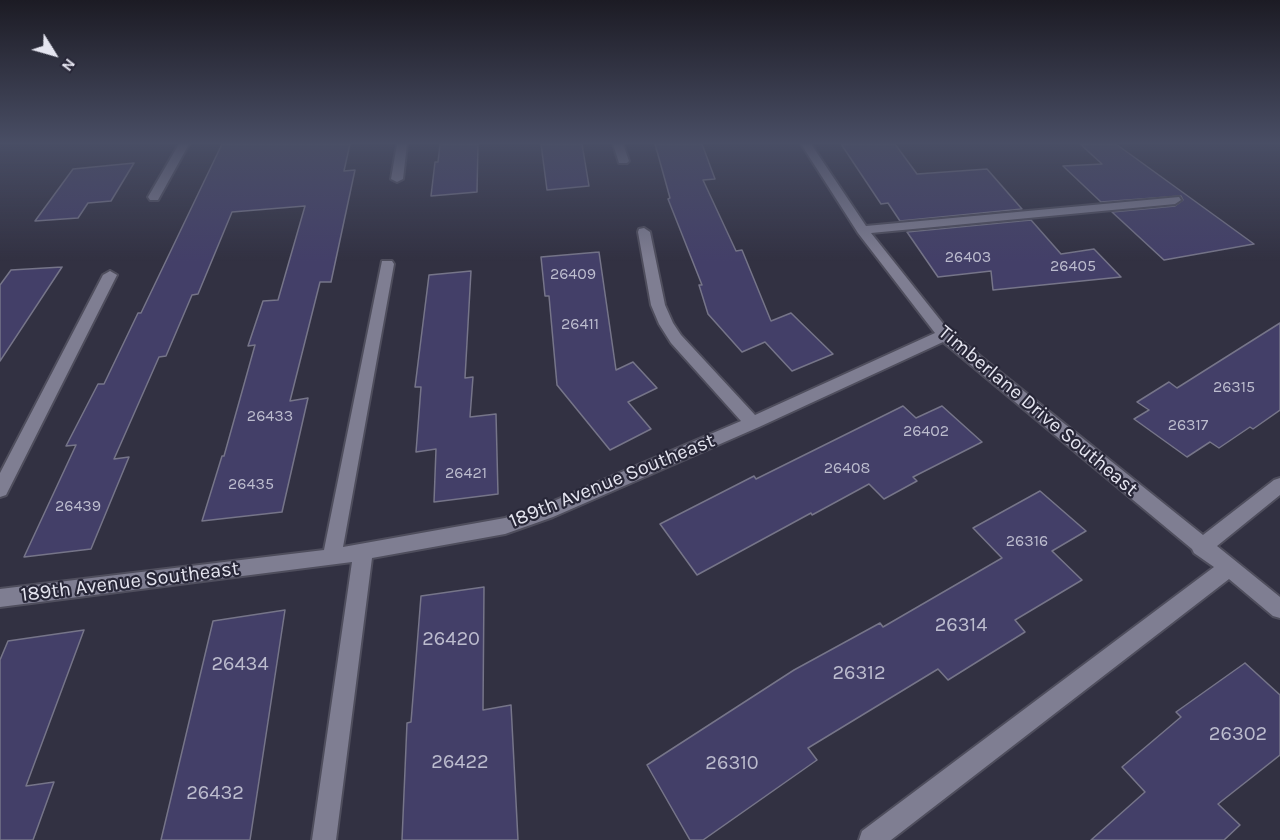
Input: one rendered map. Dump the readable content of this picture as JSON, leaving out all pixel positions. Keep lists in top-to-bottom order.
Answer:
{
  "streets": {
    "street": ["Timberlane Drive Southeast", "189th Avenue Southeast"]
  },
  "crossings": [
    ["Timberlane Drive Southeast", "189th Avenue Southeast"]
  ],
  "house_numbers": [
    "26403",
    "26405",
    "26409",
    "26411",
    "26315",
    "26433",
    "26317",
    "26402",
    "26408",
    "26421",
    "26435",
    "26439",
    "26316",
    "26314",
    "26420",
    "26434",
    "26312",
    "26302",
    "26422",
    "26310",
    "26432"
  ],
  "north": "bottom right"
}
